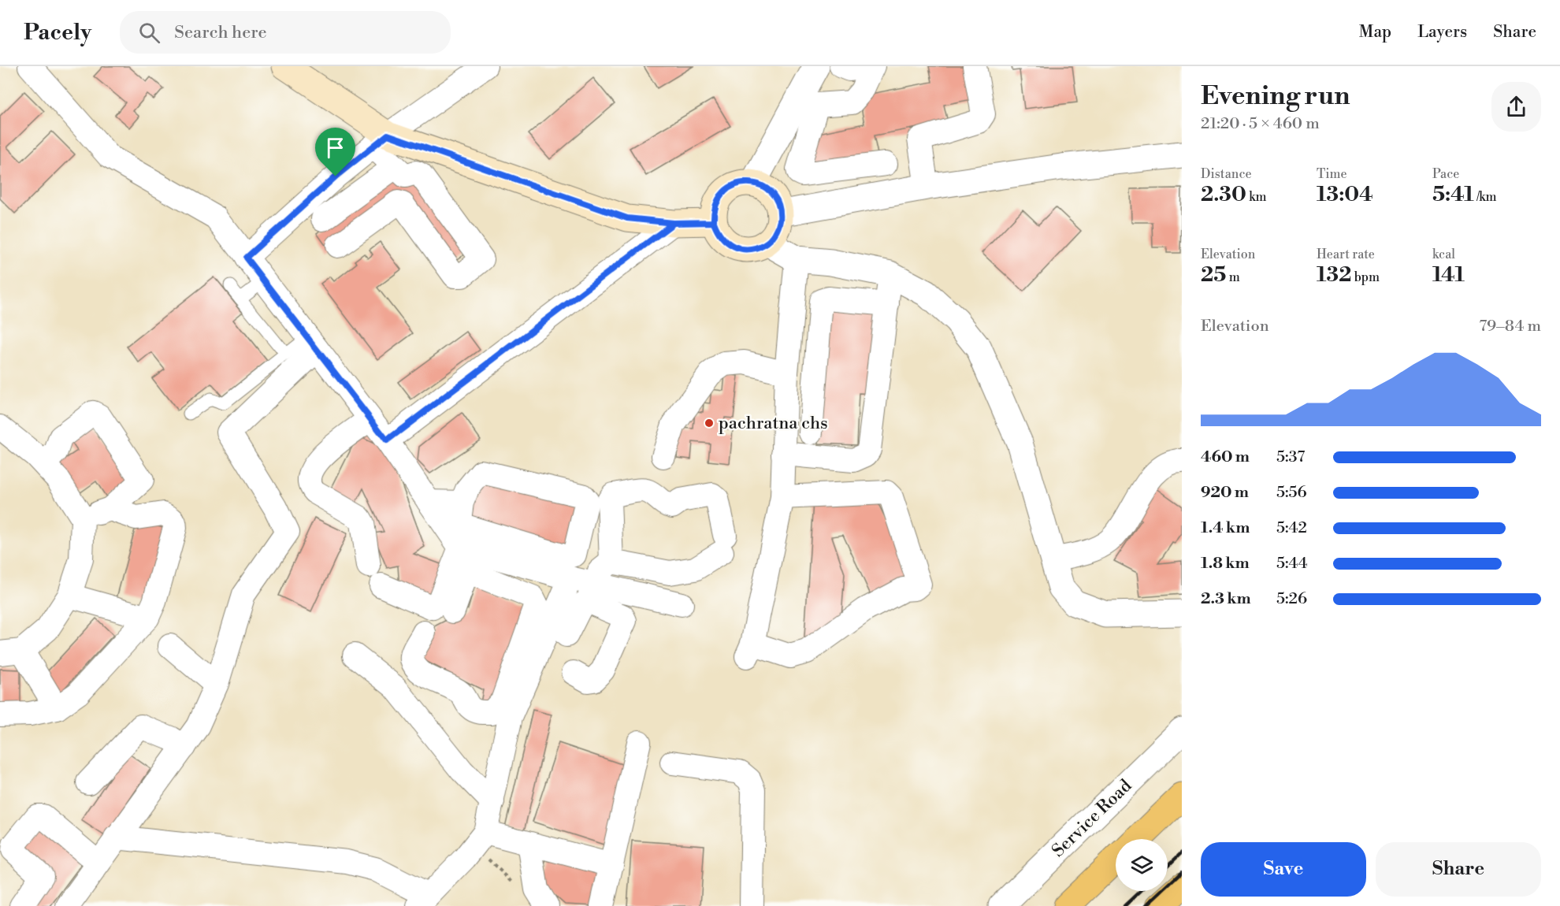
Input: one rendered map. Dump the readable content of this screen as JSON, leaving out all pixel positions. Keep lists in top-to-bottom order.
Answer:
{
  "streets": {
    "street": ["Service Road"]
  },
  "places": ["pachratna chs"],
  "page": {
    "header": "Pacely",
    "search": "Search here",
    "nav": ["Map", "Layers", "Share"],
    "heading": ["Evening run", "21:20 · 5 × 460 m"],
    "stats": [
      ["Distance", "2.30 km"],
      ["Time", "13:04"],
      ["Pace", "5:41 /km"],
      ["Elevation", "25 m"],
      ["Heart rate", "132 bpm"],
      ["kcal", "141"]
    ],
    "chart": ["Elevation", "79–84 m"],
    "list": [
      {
        "name": "460 m",
        "note": "5:37"
      },
      {
        "name": "920 m",
        "note": "5:56"
      },
      {
        "name": "1.4 km",
        "note": "5:42"
      },
      {
        "name": "1.8 km",
        "note": "5:44"
      },
      {
        "name": "2.3 km",
        "note": "5:26"
      }
    ],
    "buttons": ["Save", "Share"]
  }
}
